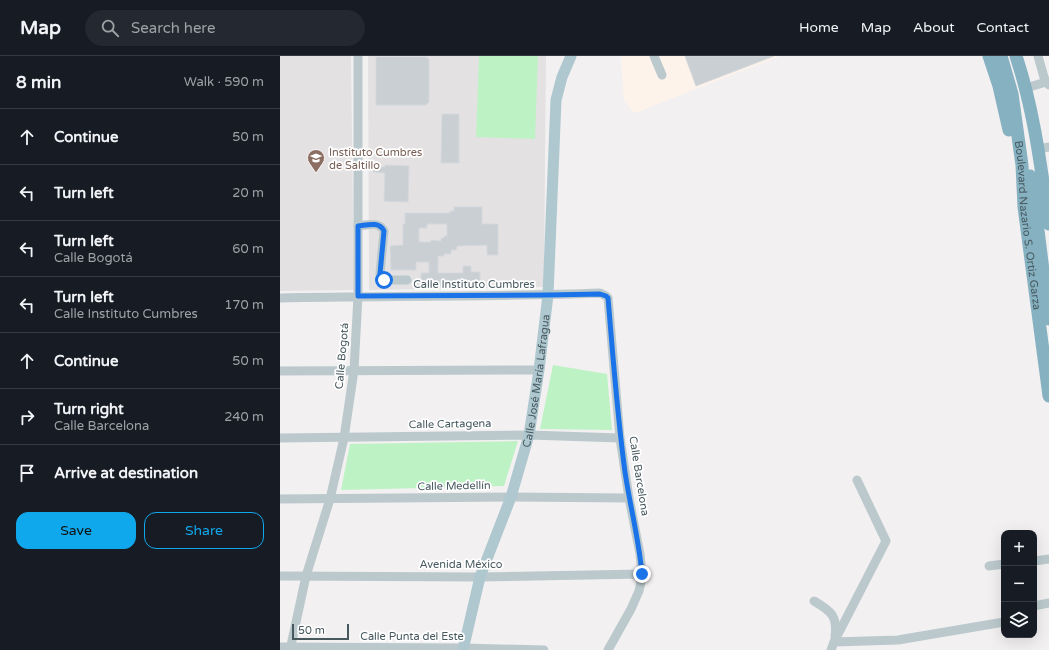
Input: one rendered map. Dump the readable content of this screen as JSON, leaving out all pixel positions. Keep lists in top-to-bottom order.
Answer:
{
  "streets": {
    "highway": ["Boulevard Nazario S. Ortiz Garza"],
    "main road": ["Calle José María Lafragua"],
    "street": [
      "Calle Instituto Cumbres",
      "Calle Bogotá",
      "Calle Cartagena",
      "Calle Barcelona",
      "Calle Medellín",
      "Avenida México",
      "Calle Punta del Este"
    ]
  },
  "crossings": [
    ["Calle Instituto Cumbres", "Calle Bogotá"],
    ["Calle Instituto Cumbres", "Calle José María Lafragua"],
    ["Calle Instituto Cumbres", "Calle Barcelona"],
    ["Calle Bogotá", "Calle Cartagena"],
    ["Calle Bogotá", "Calle Medellín"],
    ["Calle Bogotá", "Avenida México"],
    ["Calle Bogotá", "Calle Punta del Este"],
    ["Calle José María Lafragua", "Calle Cartagena"],
    ["Calle José María Lafragua", "Calle Medellín"],
    ["Calle José María Lafragua", "Avenida México"],
    ["Calle José María Lafragua", "Calle Punta del Este"],
    ["Calle Cartagena", "Calle Barcelona"],
    ["Calle Barcelona", "Calle Medellín"],
    ["Calle Barcelona", "Avenida México"]
  ],
  "places": {
    "school or university": ["Instituto Cumbres de Saltillo"]
  },
  "scale_bar": "50 m",
  "page": {
    "header": "Map",
    "search": "Search here",
    "nav": [
      "Home",
      "Map",
      "About",
      "Contact"
    ],
    "heading": ["8 min", "Walk · 590 m"],
    "list": [
      ["Continue", "50 m"],
      ["Turn left", "20 m"],
      ["Turn left", "Calle Bogotá", "60 m"],
      ["Turn left", "Calle Instituto Cumbres", "170 m"],
      ["Continue", "50 m"],
      ["Turn right", "Calle Barcelona", "240 m"],
      "Arrive at destination"
    ],
    "buttons": ["Save", "Share"],
    "map_buttons": ["+", "−"],
    "scale": "50 m"
  }
}
